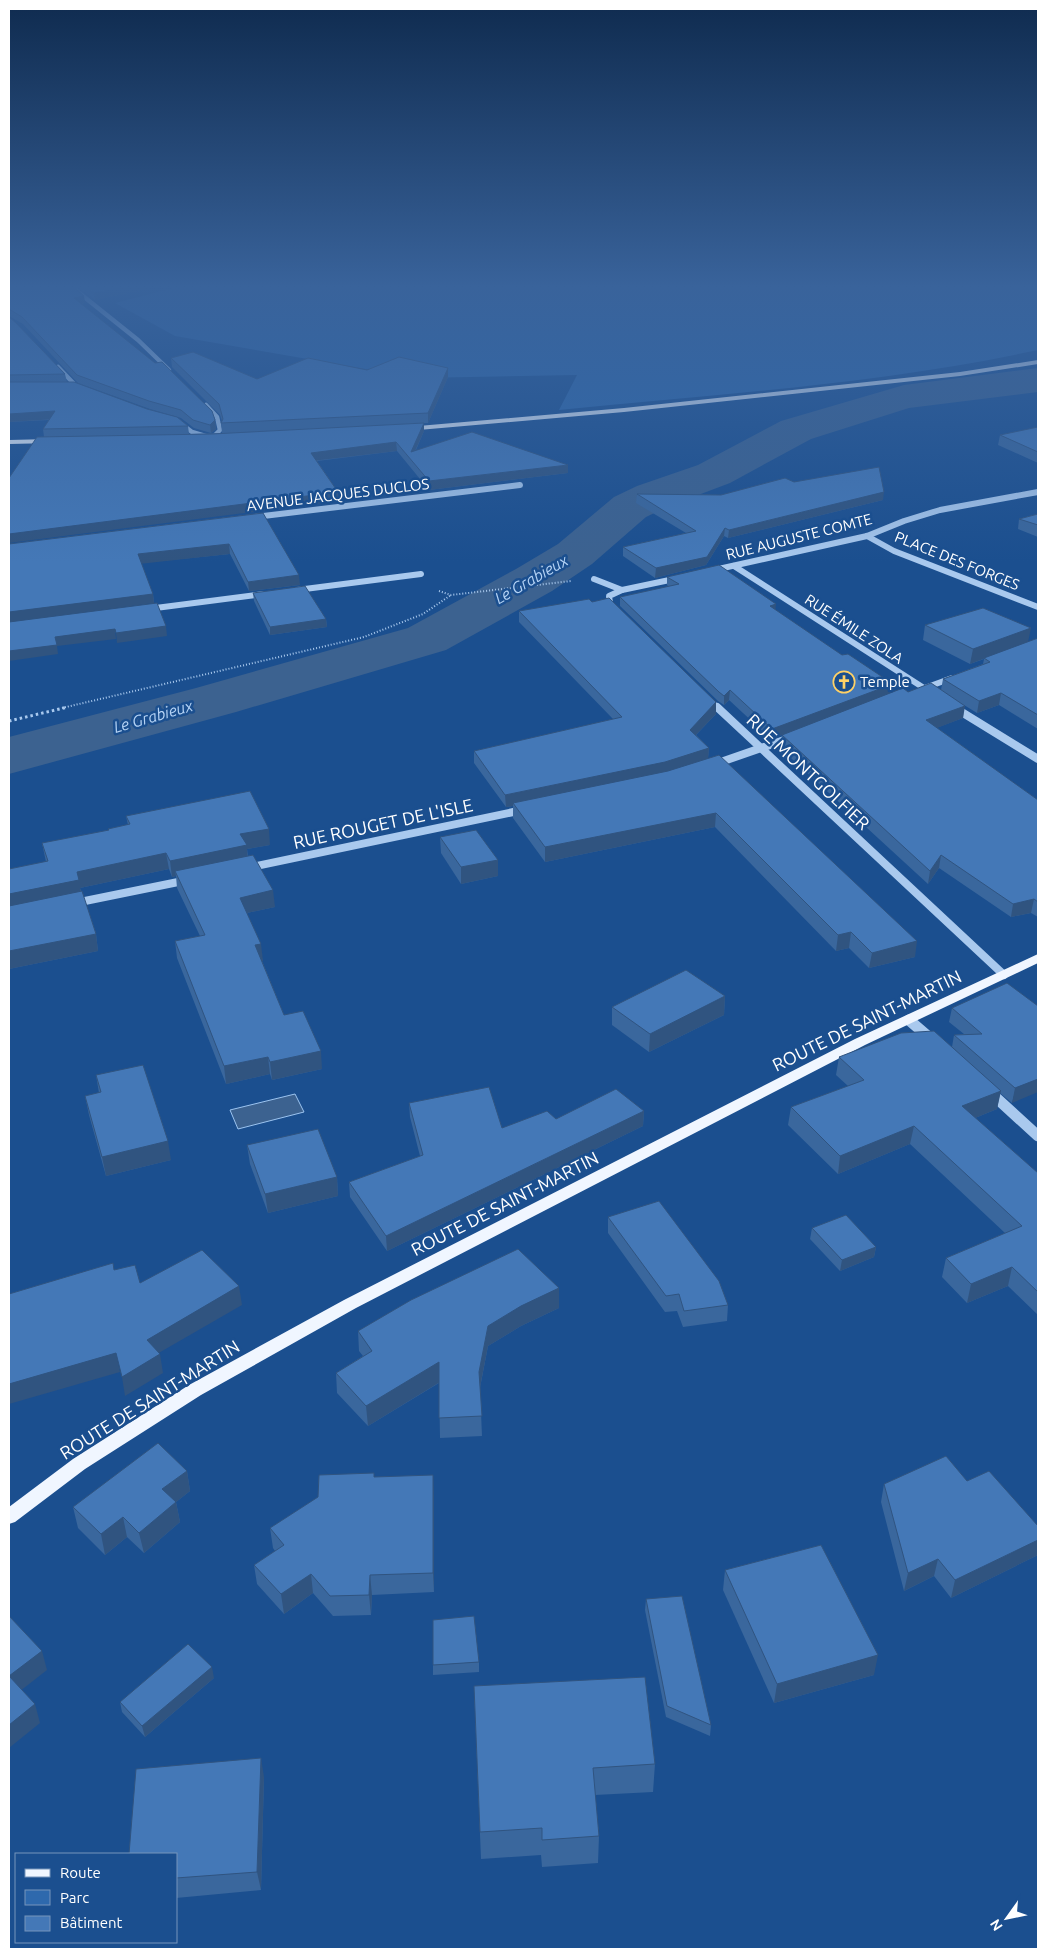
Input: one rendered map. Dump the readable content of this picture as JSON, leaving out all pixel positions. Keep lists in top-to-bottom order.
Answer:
{
  "streets": {
    "main road": ["ROUTE DE SAINT-MARTIN"],
    "street": [
      "AVENUE JACQUES DUCLOS",
      "RUE AUGUSTE COMTE",
      "PLACE DES FORGES",
      "RUE ÉMILE ZOLA",
      "RUE MONTGOLFIER",
      "RUE ROUGET DE L'ISLE"
    ]
  },
  "crossings": [
    ["RUE AUGUSTE COMTE", "PLACE DES FORGES"],
    ["RUE AUGUSTE COMTE", "RUE ÉMILE ZOLA"],
    ["RUE MONTGOLFIER", "ROUTE DE SAINT-MARTIN"]
  ],
  "water": ["Le Grabieux"],
  "places": {
    "church": ["Temple"]
  },
  "legend": ["Route", "Parc", "Bâtiment"],
  "north": "bottom left"
}
